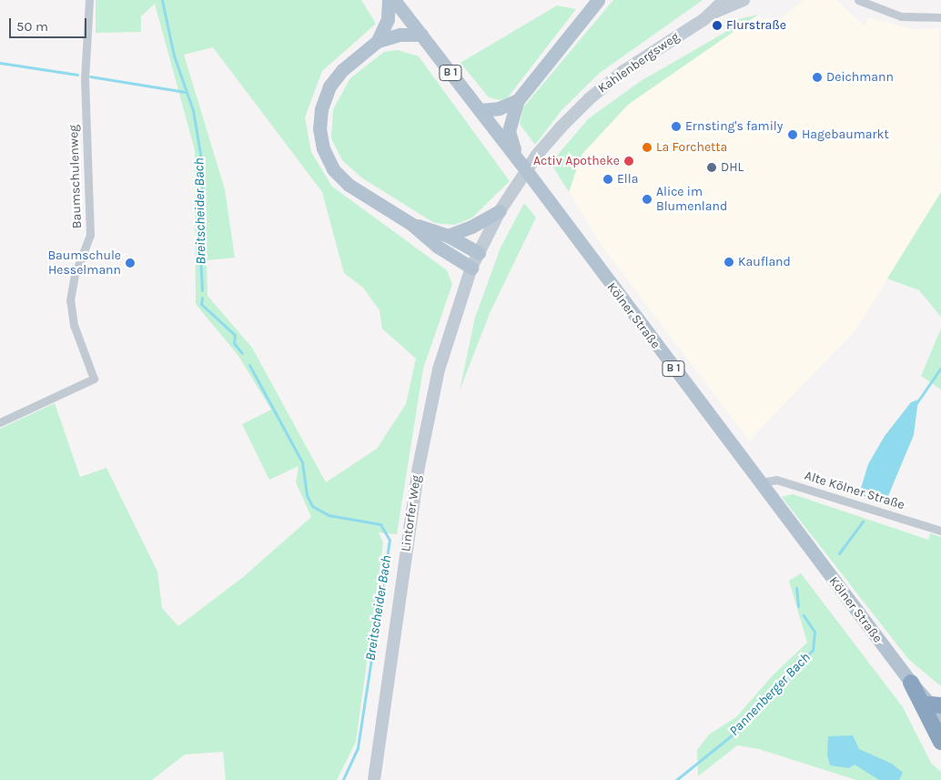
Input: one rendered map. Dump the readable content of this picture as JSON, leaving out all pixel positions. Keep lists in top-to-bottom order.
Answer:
{
  "streets": {
    "main road": [
      "Kahlenbergsweg",
      "B 1",
      "Kölner Straße",
      "Lintorfer Weg"
    ],
    "street": ["Baumschulenweg", "Alte Kölner Straße"]
  },
  "crossings": [
    ["Kahlenbergsweg", "Lintorfer Weg"],
    ["Kölner Straße", "Alte Kölner Straße"]
  ],
  "water": ["Breitscheider Bach", "Pannenberger Bach"],
  "places": [
    "Flurstraße",
    "Deichmann",
    "Ernsting's family",
    "Hagebaumarkt",
    "La Forchetta",
    "Activ Apotheke",
    "DHL",
    "Ella",
    "Alice im Blumenland",
    "Kaufland",
    "Baumschule Hesselmann"
  ],
  "scale_bar": "50 m"
}
